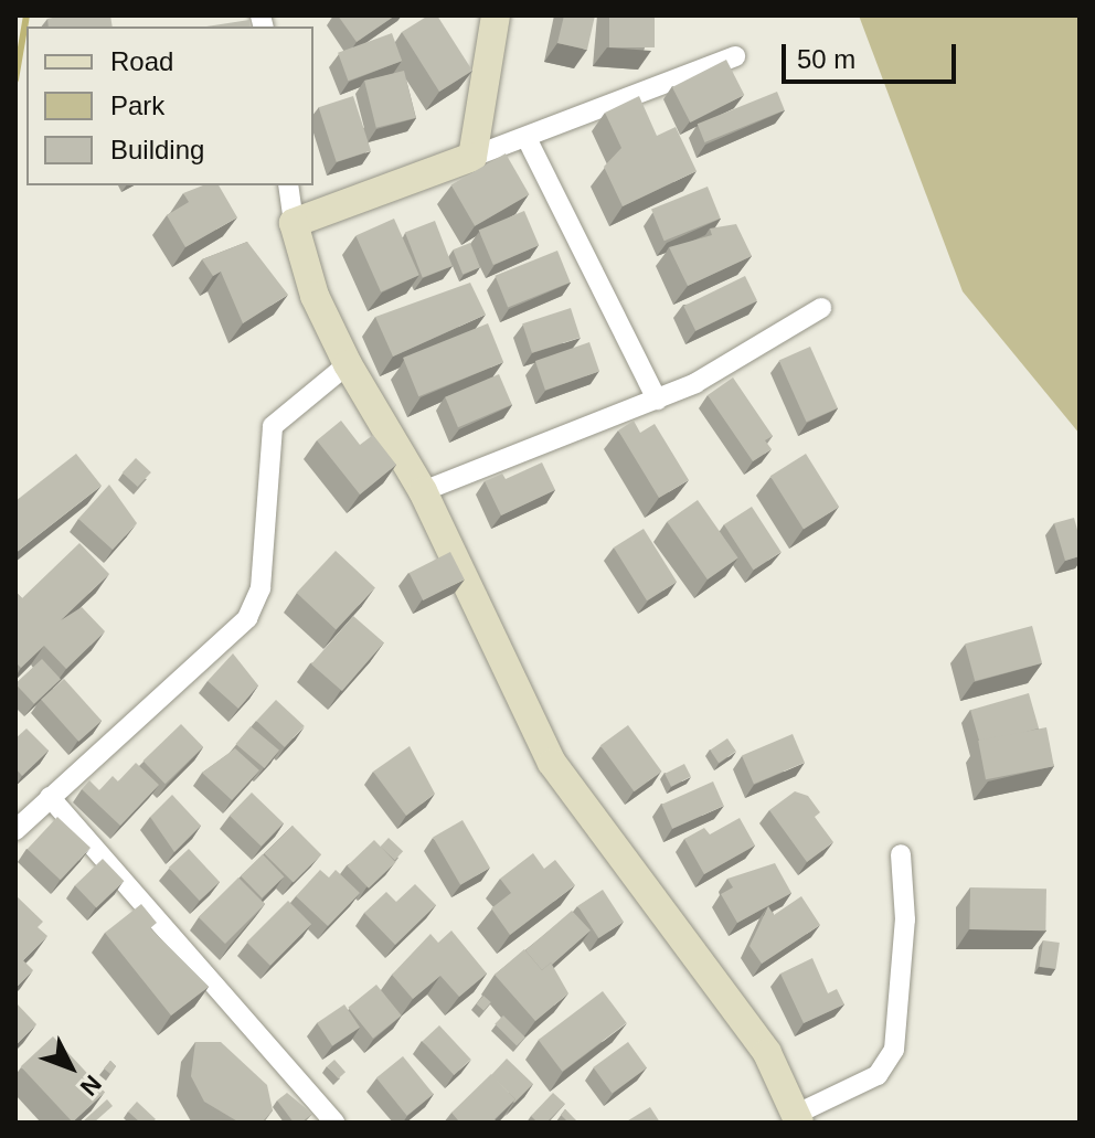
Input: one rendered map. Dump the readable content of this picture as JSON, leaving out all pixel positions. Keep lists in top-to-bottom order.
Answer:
{
  "legend": ["Road", "Park", "Building"],
  "scale_bar": "50 m",
  "north": "bottom right"
}
